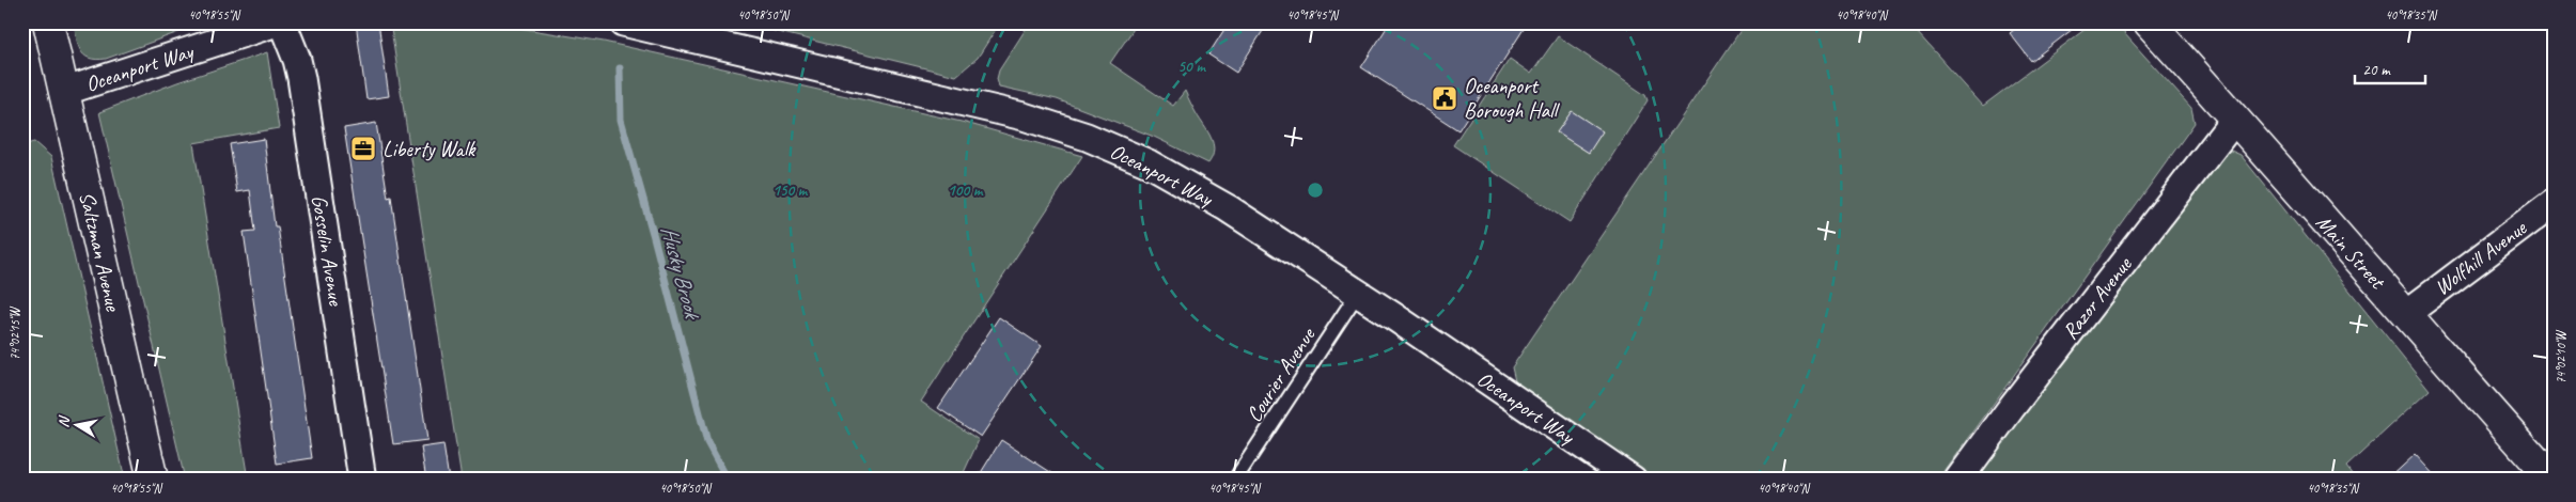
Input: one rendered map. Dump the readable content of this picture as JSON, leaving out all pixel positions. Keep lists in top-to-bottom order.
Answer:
{
  "streets": {
    "street": [
      "Oceanport Way",
      "Gosselin Avenue",
      "Saltzman Avenue",
      "Main Street",
      "Wolfhill Avenue",
      "Razor Avenue"
    ],
    "lane": ["Courier Avenue"]
  },
  "crossings": [
    ["Oceanport Way", "Saltzman Avenue"],
    ["Oceanport Way", "Courier Avenue"],
    ["Main Street", "Wolfhill Avenue"],
    ["Main Street", "Razor Avenue"]
  ],
  "water": ["Husky Brook"],
  "places": {
    "public building": ["Oceanport Borough Hall"],
    "office": ["Liberty Walk"]
  },
  "scale_bar": "20 m",
  "north": "left",
  "coordinates": [
    "40°18'55\"N",
    "40°18'50\"N",
    "40°18'45\"N",
    "40°18'40\"N",
    "40°18'35\"N",
    "74°02'15\"W",
    "74°02'10\"W"
  ],
  "rings": ["50 m", "100 m", "150 m"]
}
